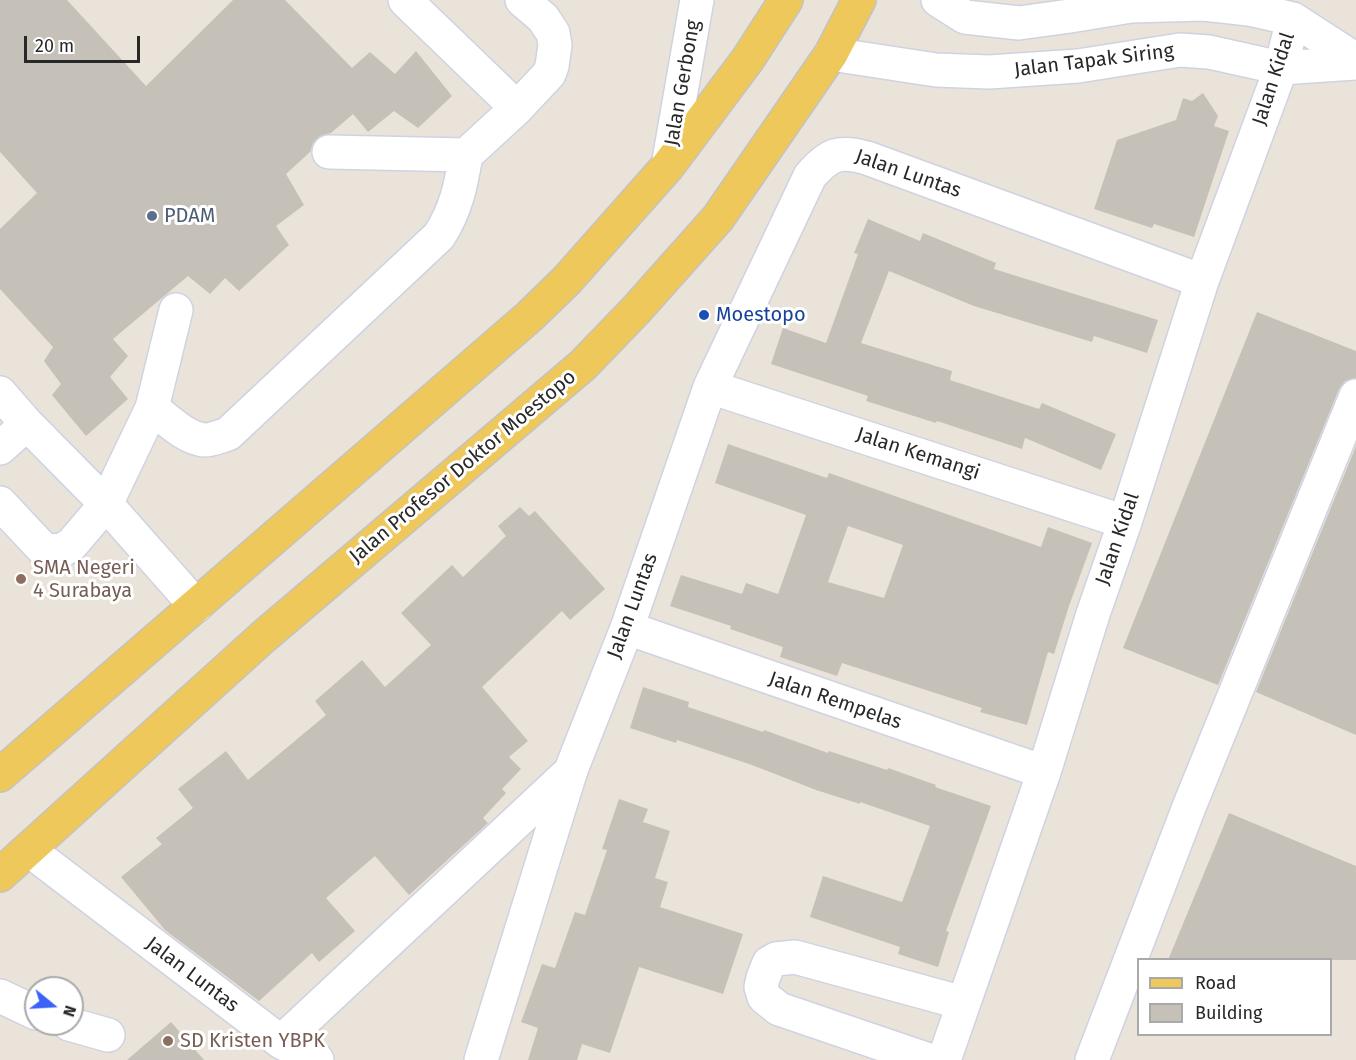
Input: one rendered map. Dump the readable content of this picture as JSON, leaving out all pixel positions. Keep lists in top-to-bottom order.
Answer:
{
  "streets": {
    "main road": ["Jalan Profesor Doktor Moestopo"],
    "street": [
      "Jalan Tapak Siring",
      "Jalan Kidal",
      "Jalan Gerbong",
      "Jalan Luntas",
      "Jalan Kemangi",
      "Jalan Rempelas"
    ]
  },
  "crossings": [
    ["Jalan Tapak Siring", "Jalan Kidal"],
    ["Jalan Tapak Siring", "Jalan Profesor Doktor Moestopo"],
    ["Jalan Kidal", "Jalan Luntas"],
    ["Jalan Kidal", "Jalan Kemangi"],
    ["Jalan Kidal", "Jalan Rempelas"],
    ["Jalan Luntas", "Jalan Kemangi"],
    ["Jalan Luntas", "Jalan Profesor Doktor Moestopo"],
    ["Jalan Luntas", "Jalan Rempelas"]
  ],
  "places": [
    "PDAM",
    "Moestopo",
    "SMA Negeri 4 Surabaya",
    "SD Kristen YBPK"
  ],
  "legend": ["Road", "Building"],
  "scale_bar": "20 m",
  "north": "right"
}
